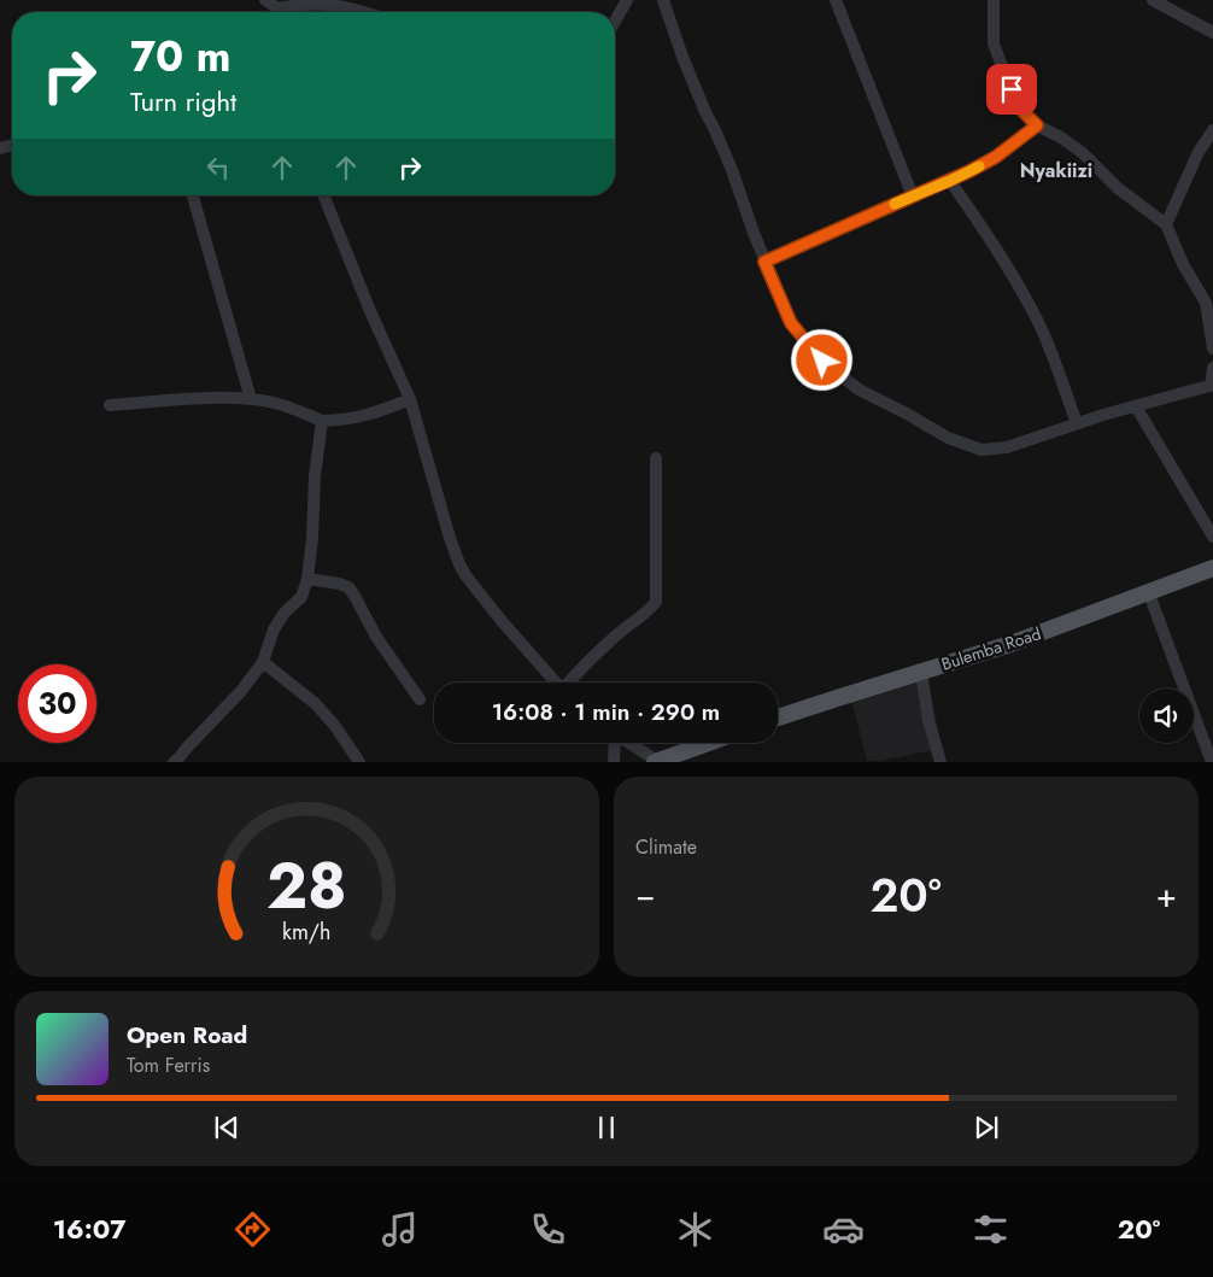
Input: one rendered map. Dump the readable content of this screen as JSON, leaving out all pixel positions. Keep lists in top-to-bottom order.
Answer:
{
  "streets": {
    "main road": ["Bulemba Road"]
  },
  "districts": ["Nyakiizi"],
  "page": {
    "turn": ["70 m", "Turn right"],
    "limit": "30",
    "trip": "16:08 · 1 min · 290 m",
    "tile": "Climate",
    "heat": ["−", "20°", "+"],
    "song": ["Open Road", "Tom Ferris"],
    "tabs": ["16:07", "20°"],
    "gauge": ["28", "km/h"]
  }
}
